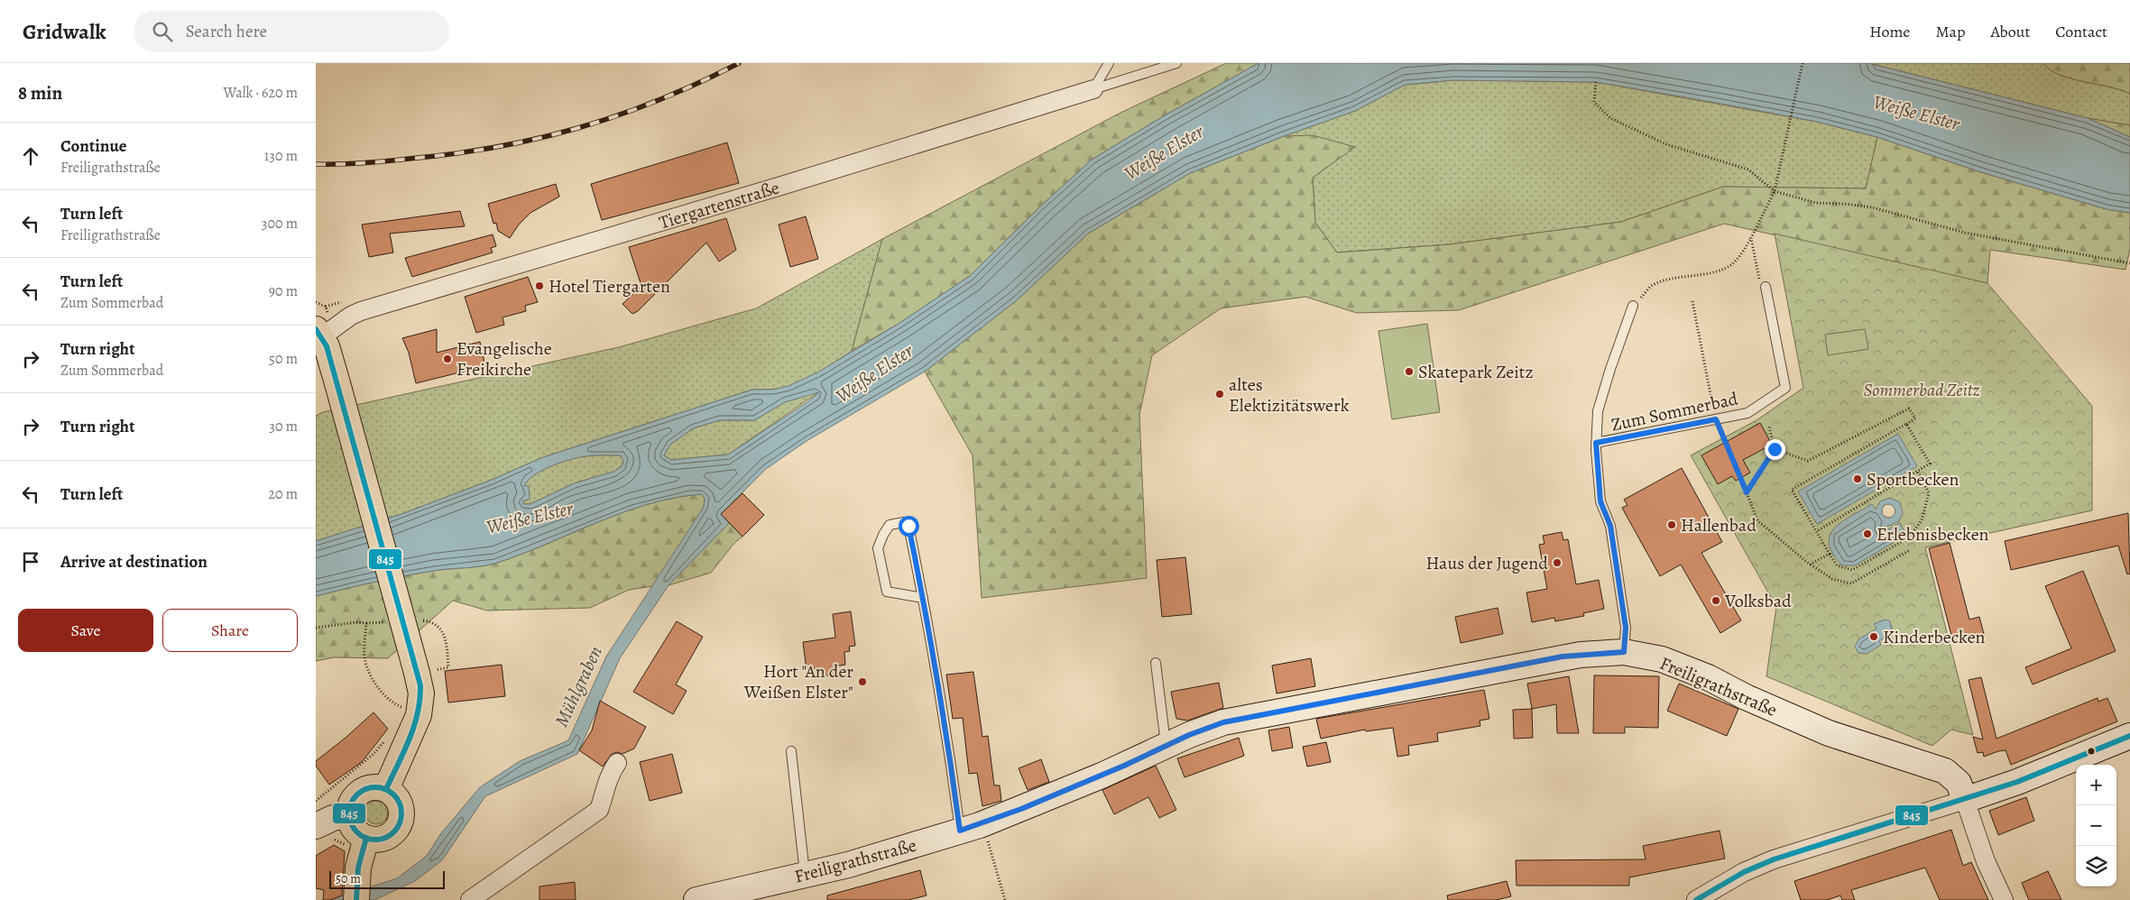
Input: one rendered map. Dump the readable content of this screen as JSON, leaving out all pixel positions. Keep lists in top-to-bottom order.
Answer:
{
  "streets": {
    "street": ["Tiergartenstraße", "Freiligrathstraße"],
    "lane": ["Zum Sommerbad"]
  },
  "crossings": [
    ["Zum Sommerbad", "Freiligrathstraße"]
  ],
  "water": ["Weiße Elster", "Mühlgraben"],
  "parks": ["Sommerbad Zeitz"],
  "places": [
    "Hotel Tiergarten",
    "Evangelische Freikirche",
    "Skatepark Zeitz",
    "altes Elektizitätswerk",
    "Sportbecken",
    "Hallenbad",
    "Erlebnisbecken",
    "Haus der Jugend",
    "Volksbad",
    "Kinderbecken",
    "Hort \"An der Weißen Elster\""
  ],
  "lines": ["transit line 845"],
  "scale_bar": "50 m",
  "page": {
    "header": "Gridwalk",
    "search": "Search here",
    "nav": [
      "Home",
      "Map",
      "About",
      "Contact"
    ],
    "heading": ["8 min", "Walk · 620 m"],
    "list": [
      ["Continue", "Freiligrathstraße", "130 m"],
      ["Turn left", "Freiligrathstraße", "300 m"],
      ["Turn left", "Zum Sommerbad", "90 m"],
      ["Turn right", "Zum Sommerbad", "50 m"],
      ["Turn right", "30 m"],
      ["Turn left", "20 m"],
      "Arrive at destination"
    ],
    "buttons": ["Save", "Share"],
    "map_buttons": ["+", "−"],
    "scale": "50 m"
  }
}
